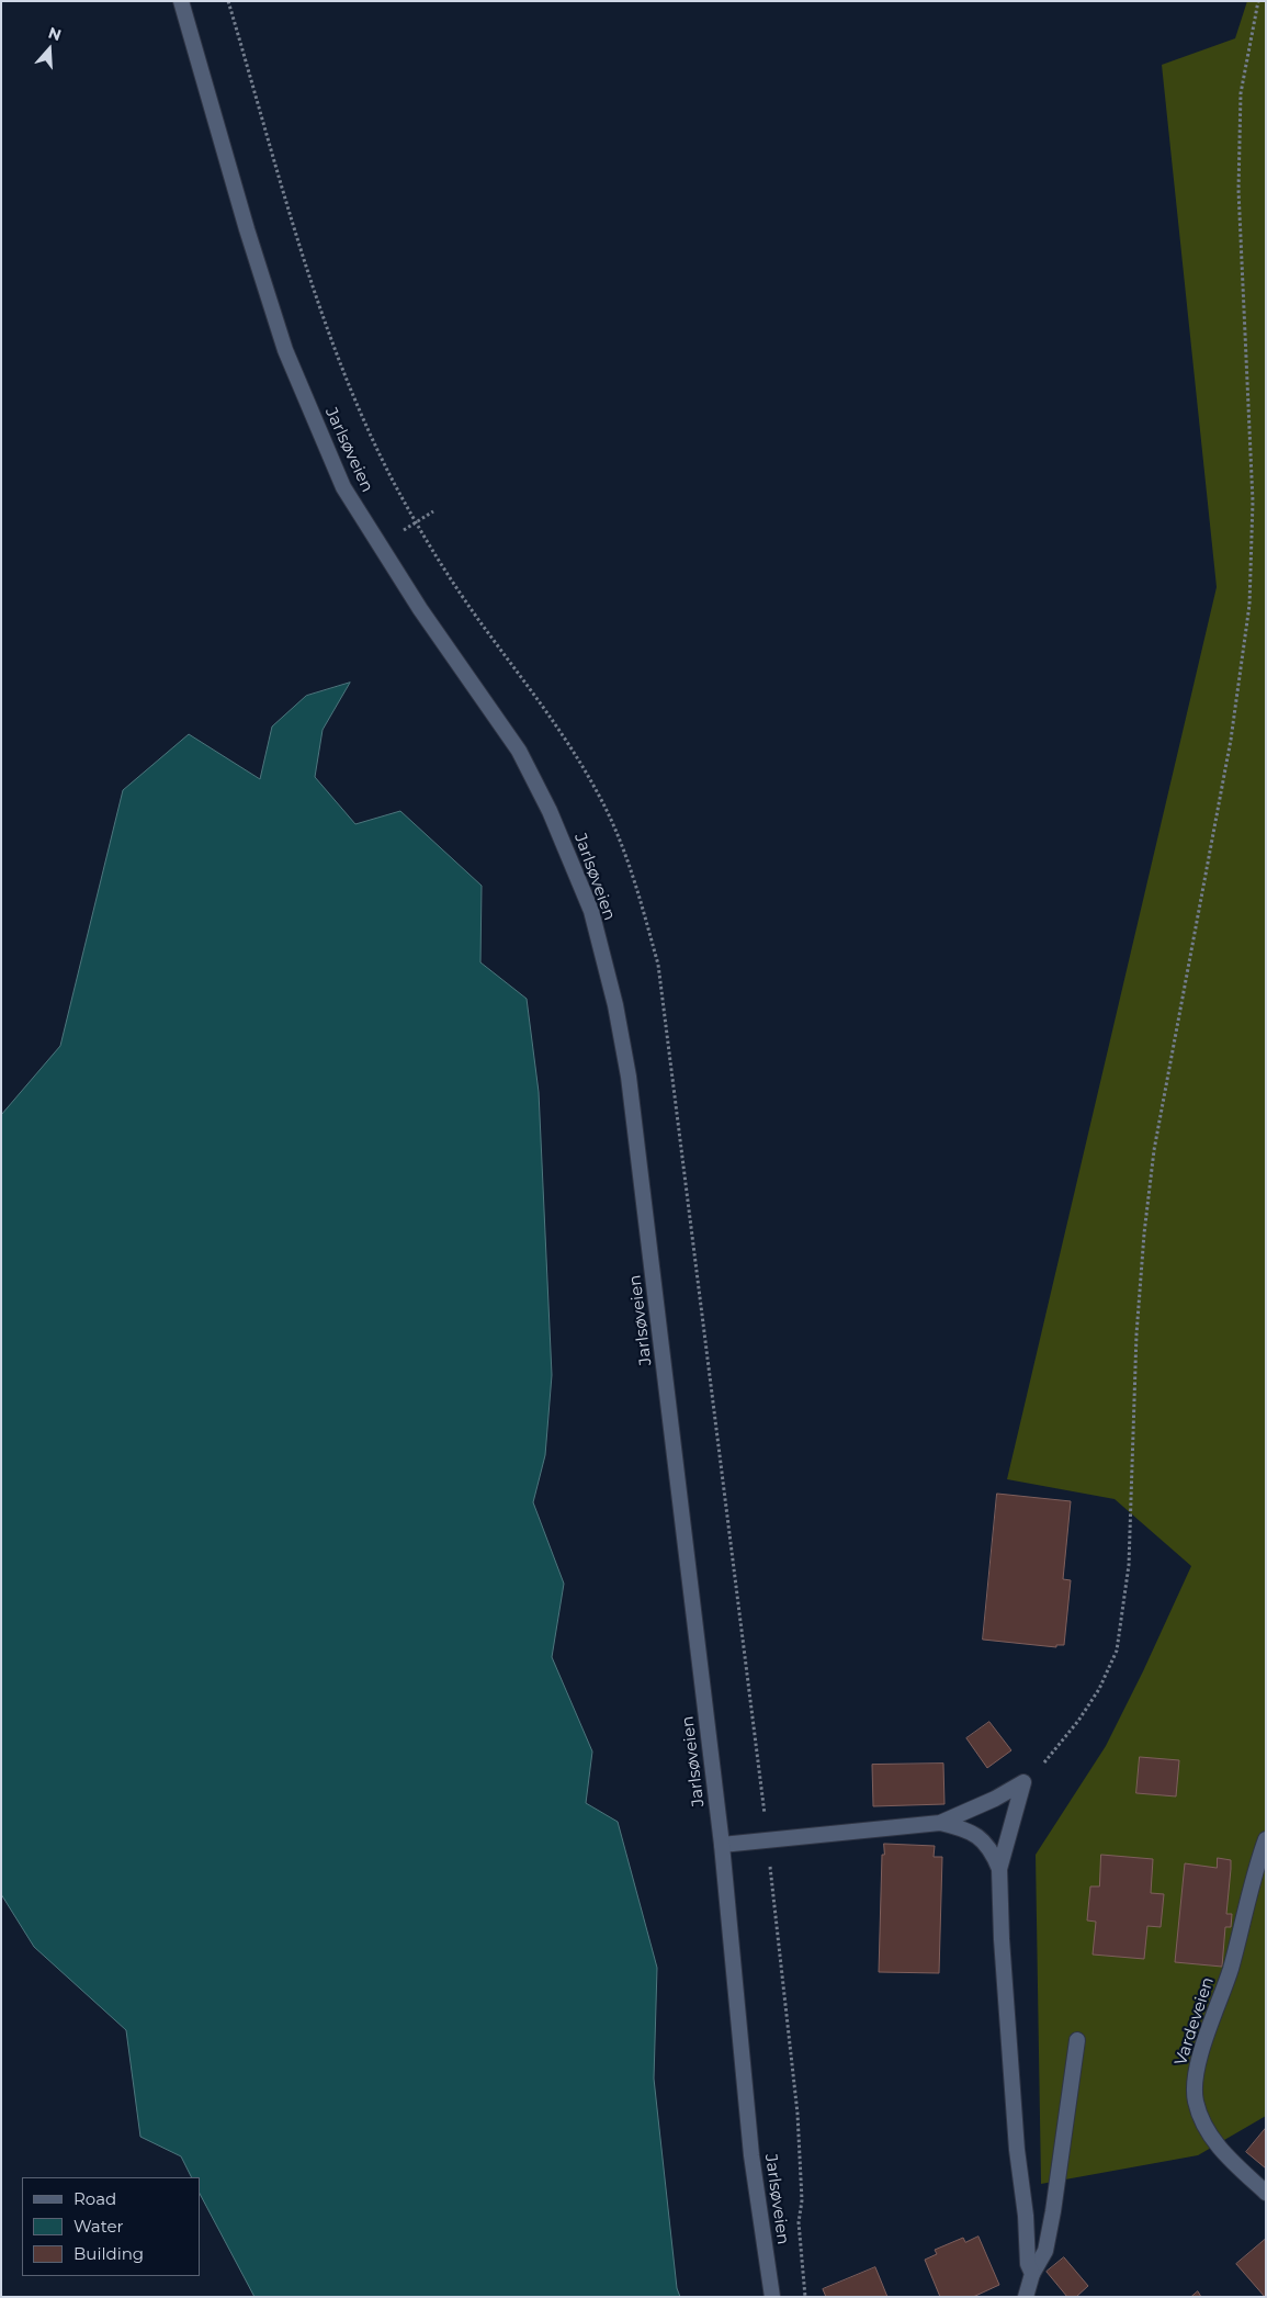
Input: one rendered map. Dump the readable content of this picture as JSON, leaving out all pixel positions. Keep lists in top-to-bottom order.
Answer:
{
  "streets": {
    "street": ["Jarlsøveien", "Vardeveien"]
  },
  "legend": ["Road", "Water", "Building"],
  "north": "top"
}
